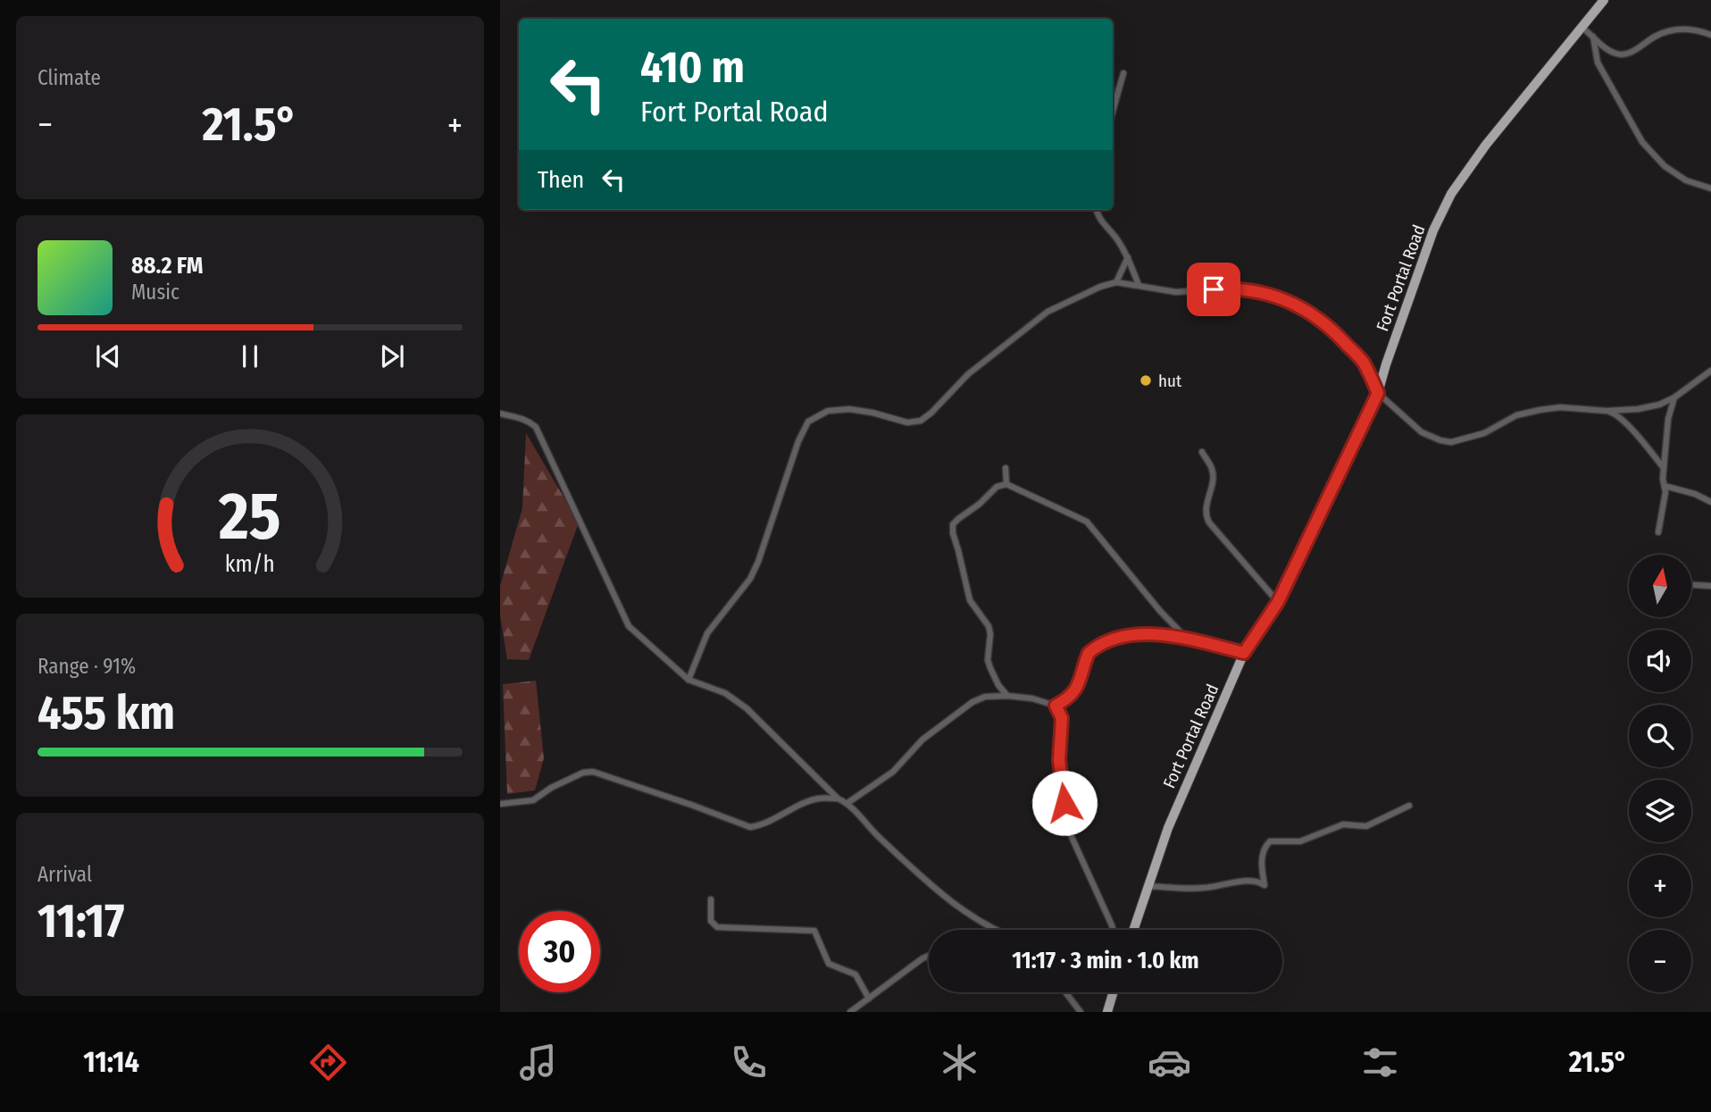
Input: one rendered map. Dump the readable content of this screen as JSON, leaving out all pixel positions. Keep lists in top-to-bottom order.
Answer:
{
  "streets": {
    "main road": ["Fort Portal Road"]
  },
  "places": ["hut"],
  "north": "top",
  "page": {
    "tile": [
      "Climate",
      ["Range · 91%", "455 km"],
      ["Arrival", "11:17"]
    ],
    "turn": ["410 m", "Fort Portal Road"],
    "heat": ["−", "21.5°", "+"],
    "then": "Then",
    "song": ["88.2 FM", "Music"],
    "map_buttons": ["+", "−"],
    "limit": "30",
    "trip": "11:17 · 3 min · 1.0 km",
    "tabs": ["11:14", "21.5°"],
    "gauge": ["25", "km/h"]
  }
}
